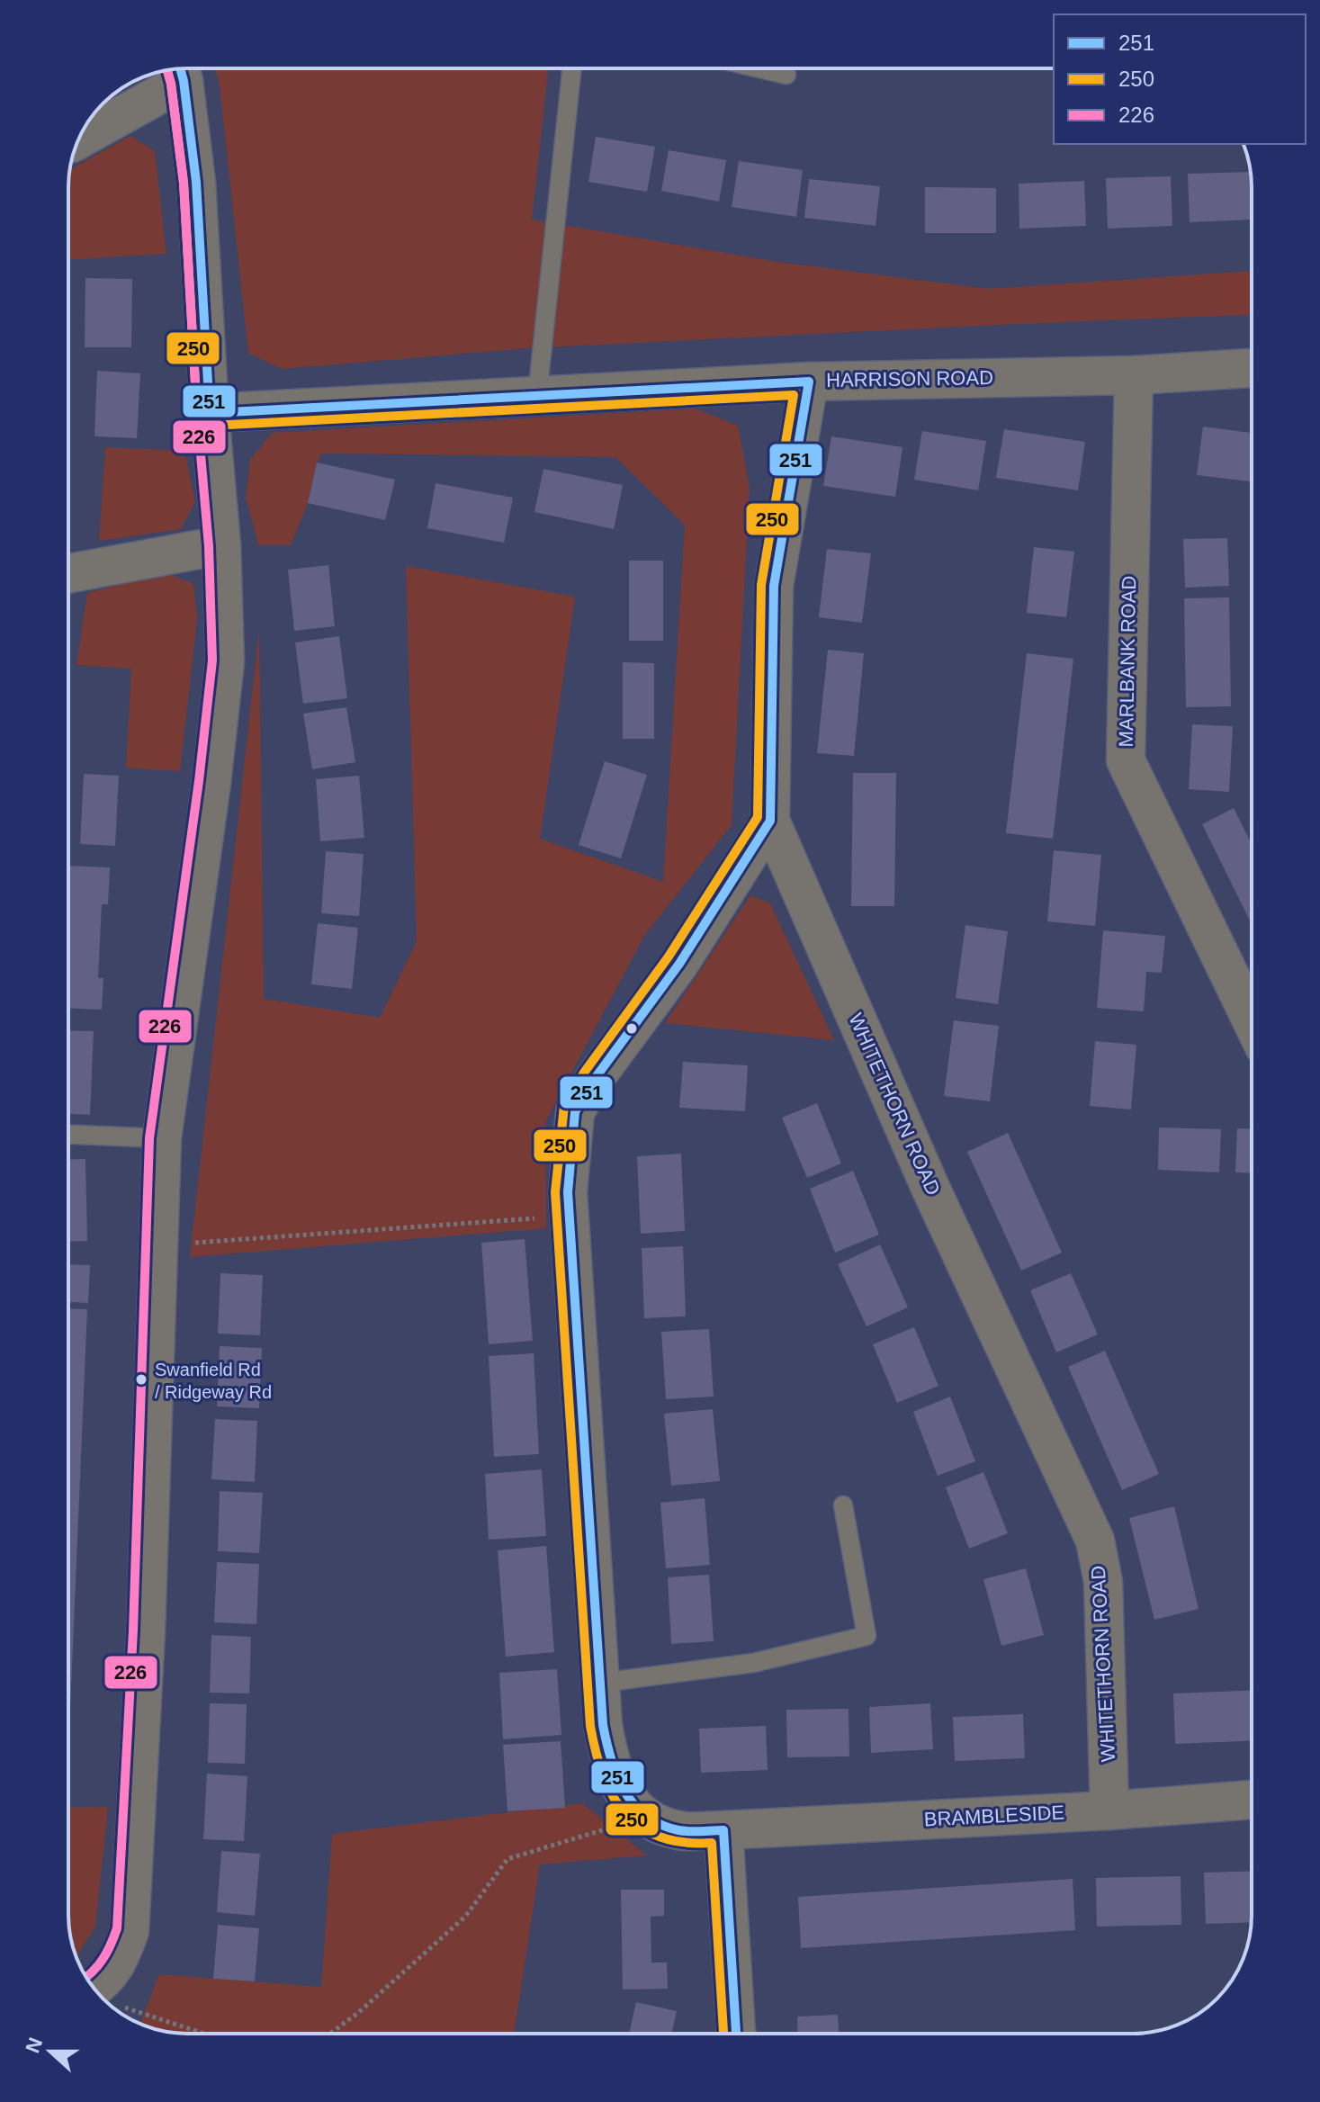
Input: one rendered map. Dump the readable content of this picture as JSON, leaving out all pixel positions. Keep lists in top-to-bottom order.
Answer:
{
  "streets": {
    "street": [
      "HARRISON ROAD",
      "MARLBANK ROAD",
      "WHITETHORN ROAD",
      "BRAMBLESIDE"
    ]
  },
  "crossings": [
    ["HARRISON ROAD", "MARLBANK ROAD"],
    ["HARRISON ROAD", "WHITETHORN ROAD"],
    ["WHITETHORN ROAD", "BRAMBLESIDE"]
  ],
  "places": ["Swanfield Rd / Ridgeway Rd"],
  "lines": ["transit line 251", "transit line 250", "transit line 226"],
  "legend": ["251", "250", "226"],
  "north": "left"
}
